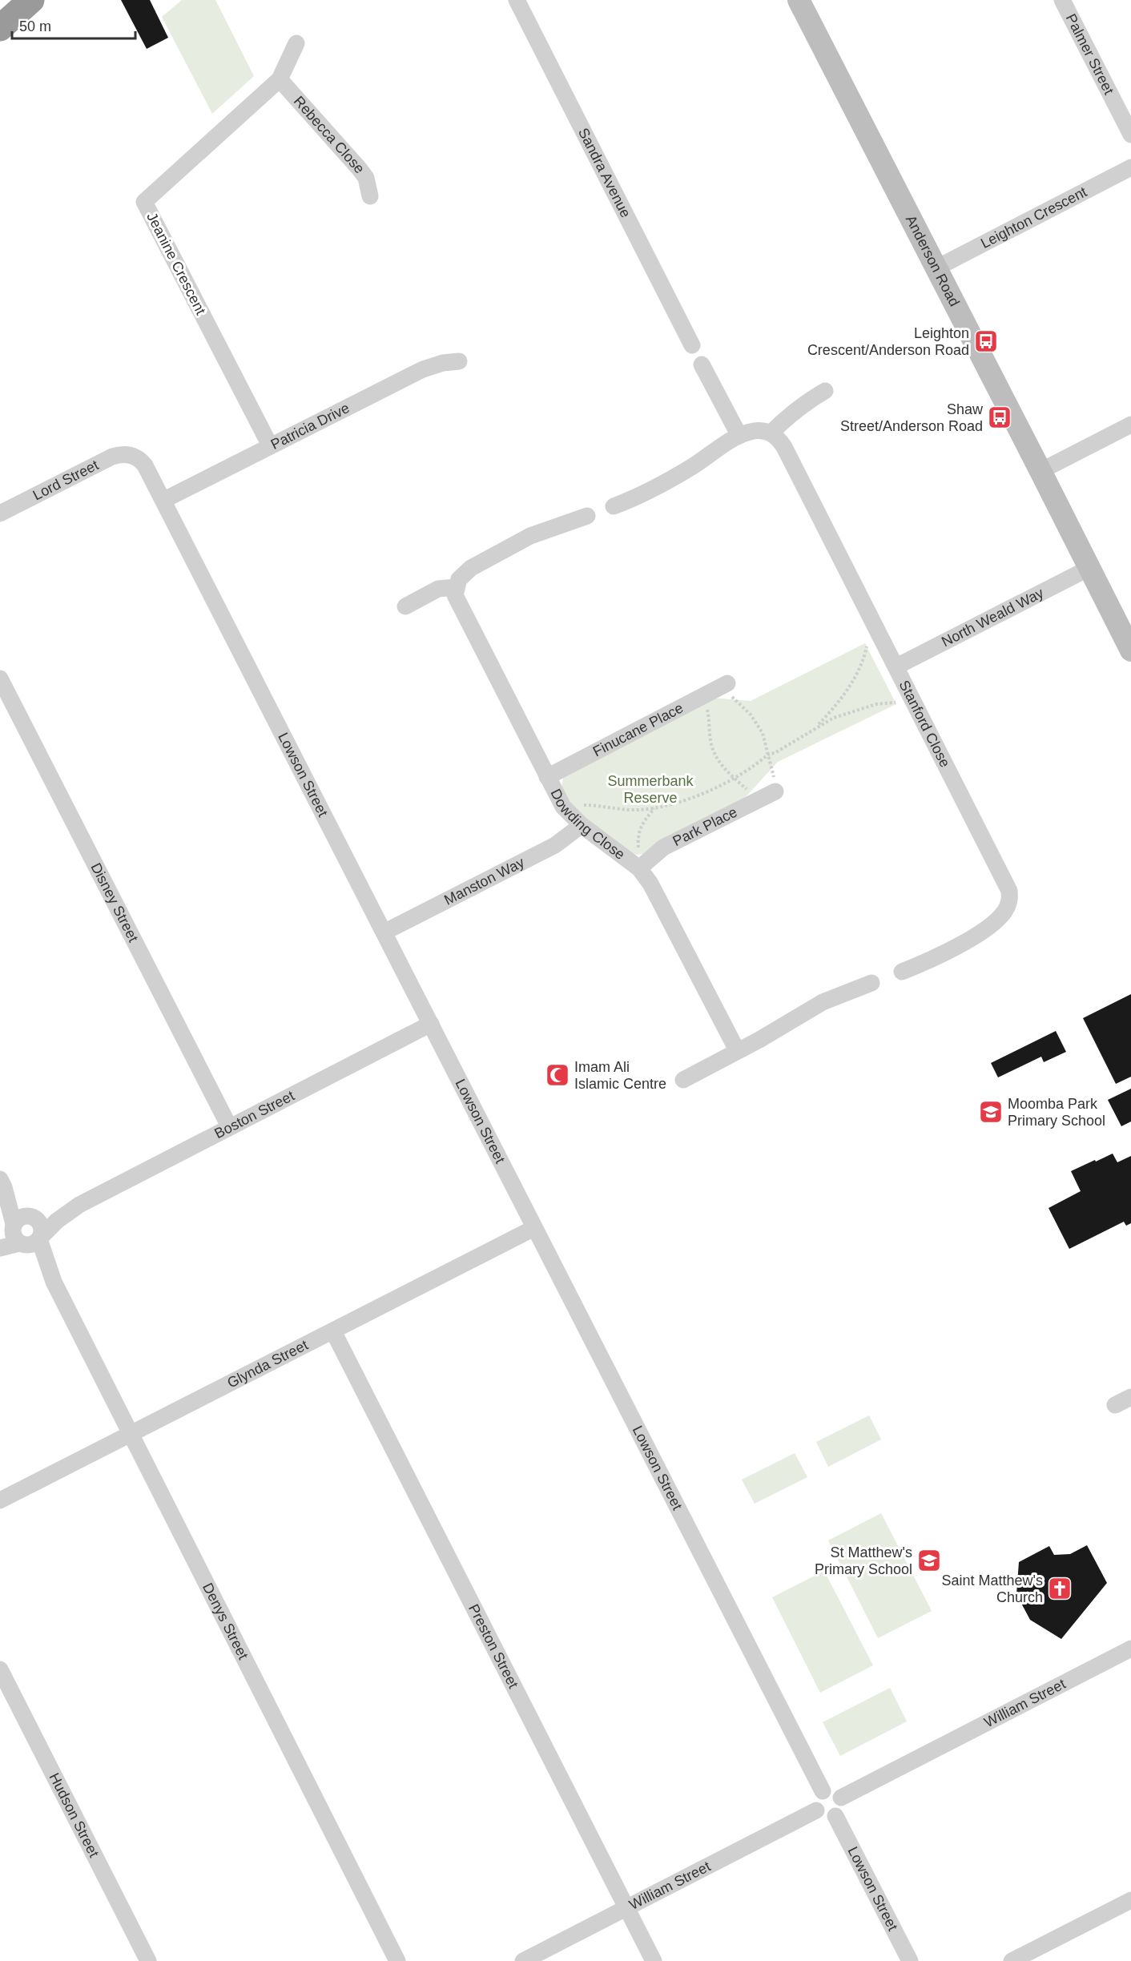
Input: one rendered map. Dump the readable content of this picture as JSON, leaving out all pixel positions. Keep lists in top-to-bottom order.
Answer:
{
  "streets": {
    "street": [
      "Palmer Street",
      "Rebecca Close",
      "Sandra Avenue",
      "Leighton Crescent",
      "Anderson Road",
      "Jeanine Crescent",
      "Patricia Drive",
      "Lord Street",
      "North Weald Way",
      "Stanford Close",
      "Finucane Place",
      "Lowson Street",
      "Dowding Close",
      "Park Place",
      "Manston Way",
      "Disney Street",
      "Boston Street",
      "Glynda Street",
      "Denys Street",
      "Preston Street",
      "William Street",
      "Hudson Street"
    ]
  },
  "crossings": [
    ["Rebecca Close", "Jeanine Crescent"],
    ["Leighton Crescent", "Anderson Road"],
    ["Anderson Road", "North Weald Way"],
    ["Jeanine Crescent", "Patricia Drive"],
    ["Patricia Drive", "Lowson Street"],
    ["Lord Street", "Lowson Street"],
    ["North Weald Way", "Stanford Close"],
    ["Finucane Place", "Dowding Close"],
    ["Lowson Street", "Manston Way"],
    ["Lowson Street", "Boston Street"],
    ["Lowson Street", "Glynda Street"],
    ["Lowson Street", "William Street"],
    ["Dowding Close", "Park Place"],
    ["Dowding Close", "Manston Way"],
    ["Disney Street", "Boston Street"],
    ["Boston Street", "Denys Street"],
    ["Glynda Street", "Denys Street"],
    ["Glynda Street", "Preston Street"],
    ["Preston Street", "William Street"]
  ],
  "parks": ["Summerbank Reserve"],
  "places": {
    "bus stop": ["Leighton Crescent/Anderson Road", "Shaw Street/Anderson Road"],
    "mosque": ["Imam Ali Islamic Centre"],
    "school or university": ["Moomba Park Primary School", "St Matthew's Primary School"],
    "church": ["Saint Matthew's Church"]
  },
  "scale_bar": "50 m"
}
